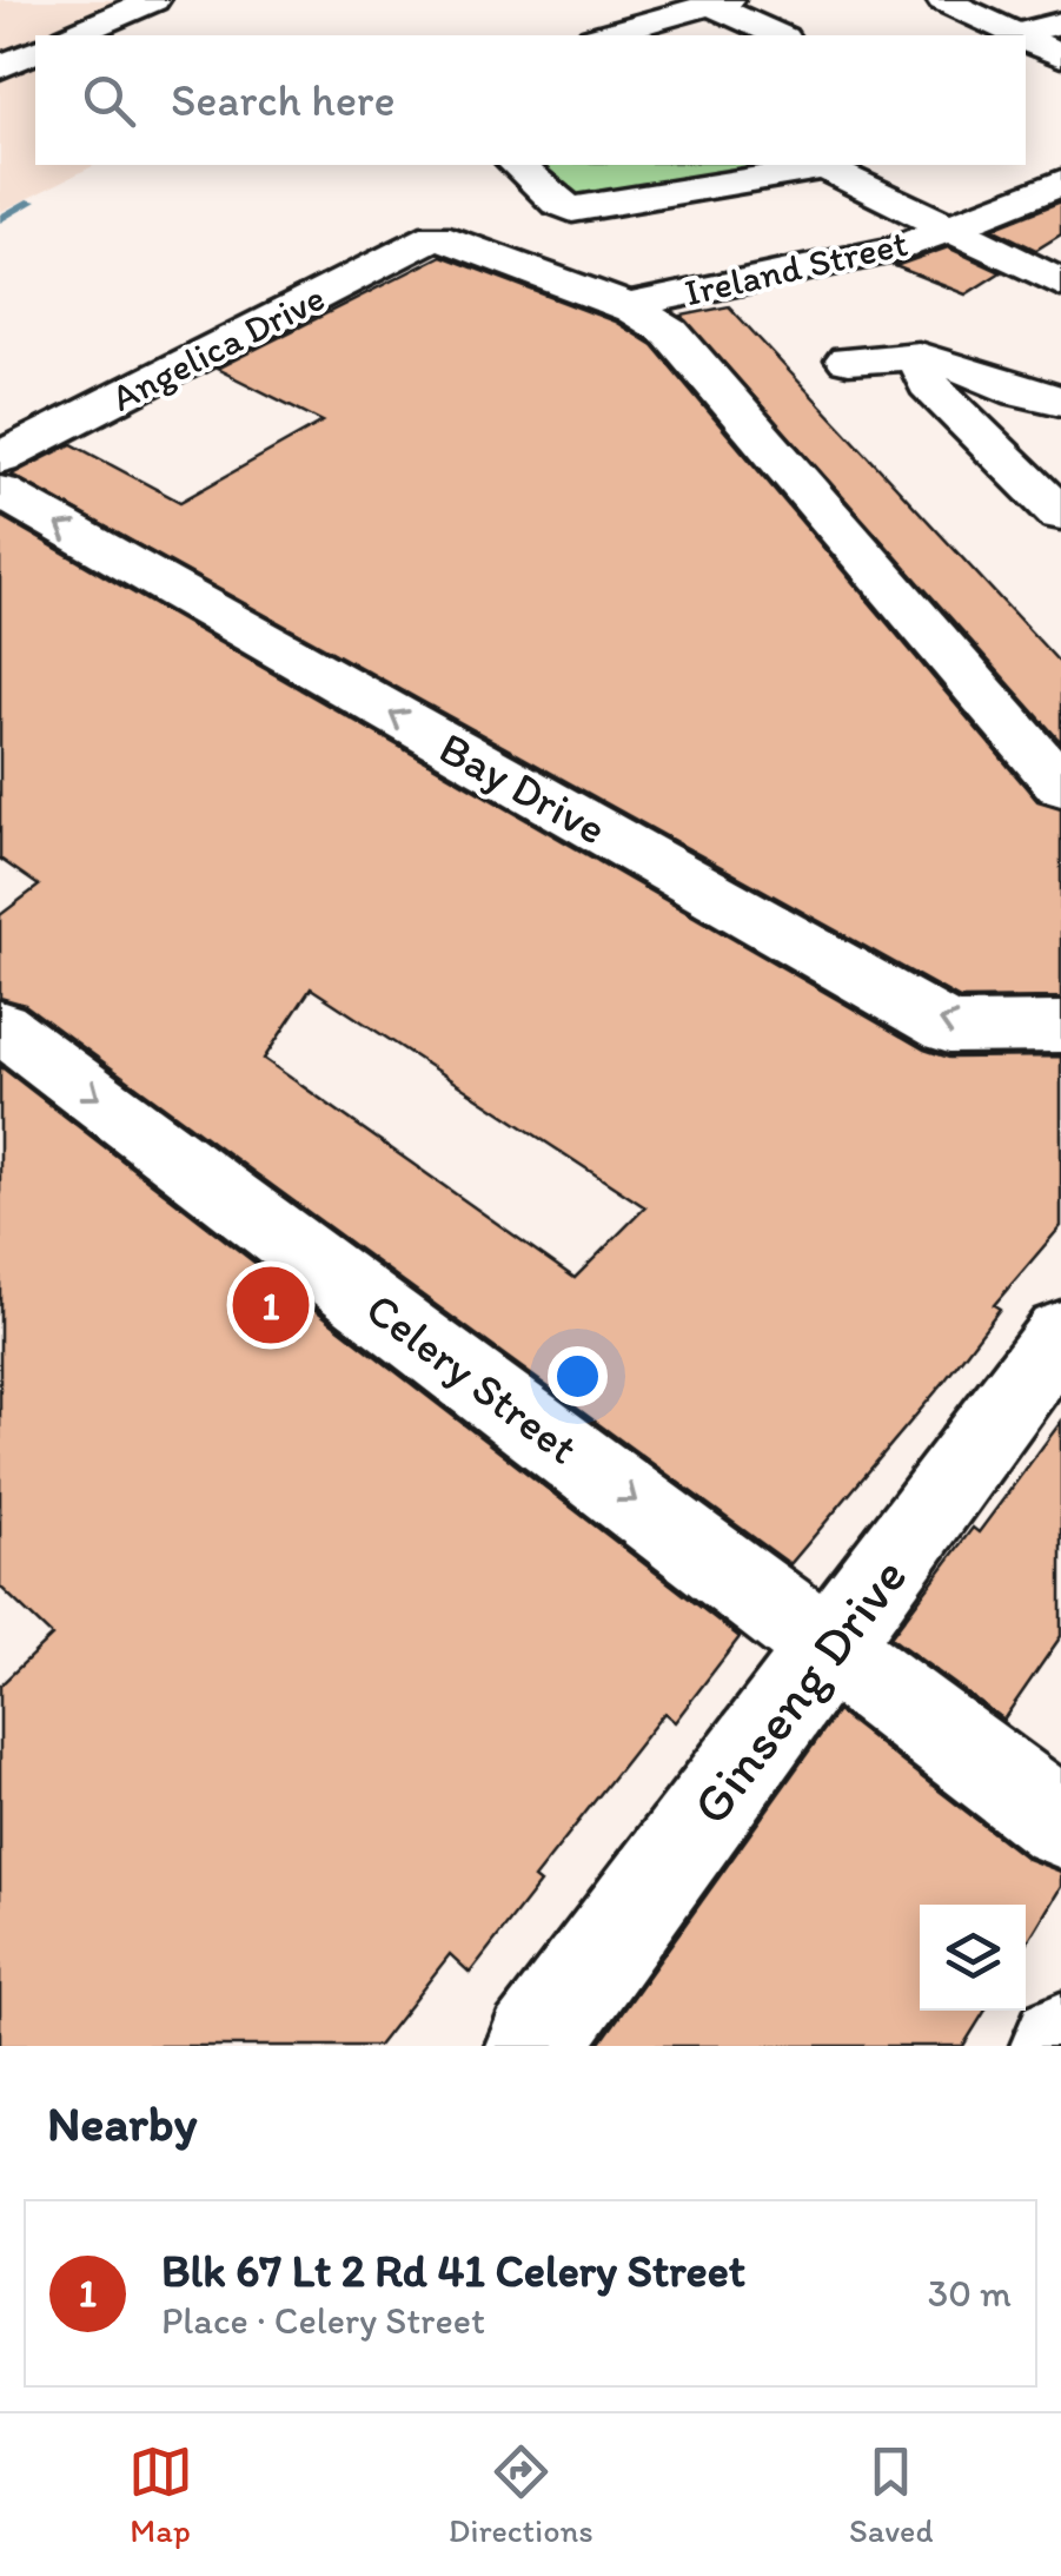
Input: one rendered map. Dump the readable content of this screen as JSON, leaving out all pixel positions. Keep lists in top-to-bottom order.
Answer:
{
  "streets": {
    "street": [
      "Ireland Street",
      "Angelica Drive",
      "Bay Drive",
      "Celery Street",
      "Ginseng Drive"
    ]
  },
  "crossings": [
    ["Ireland Street", "Angelica Drive"],
    ["Celery Street", "Ginseng Drive"]
  ],
  "one_way": ["Celery Street"],
  "page": {
    "search": "Search here",
    "pins": "1",
    "heading": "Nearby",
    "list": [
      {
        "mark": "1",
        "name": "Blk 67 Lt 2 Rd 41 Celery Street",
        "note": "Place · Celery Street",
        "value": "30 m"
      }
    ],
    "nav": ["Map", "Directions", "Saved"]
  }
}
